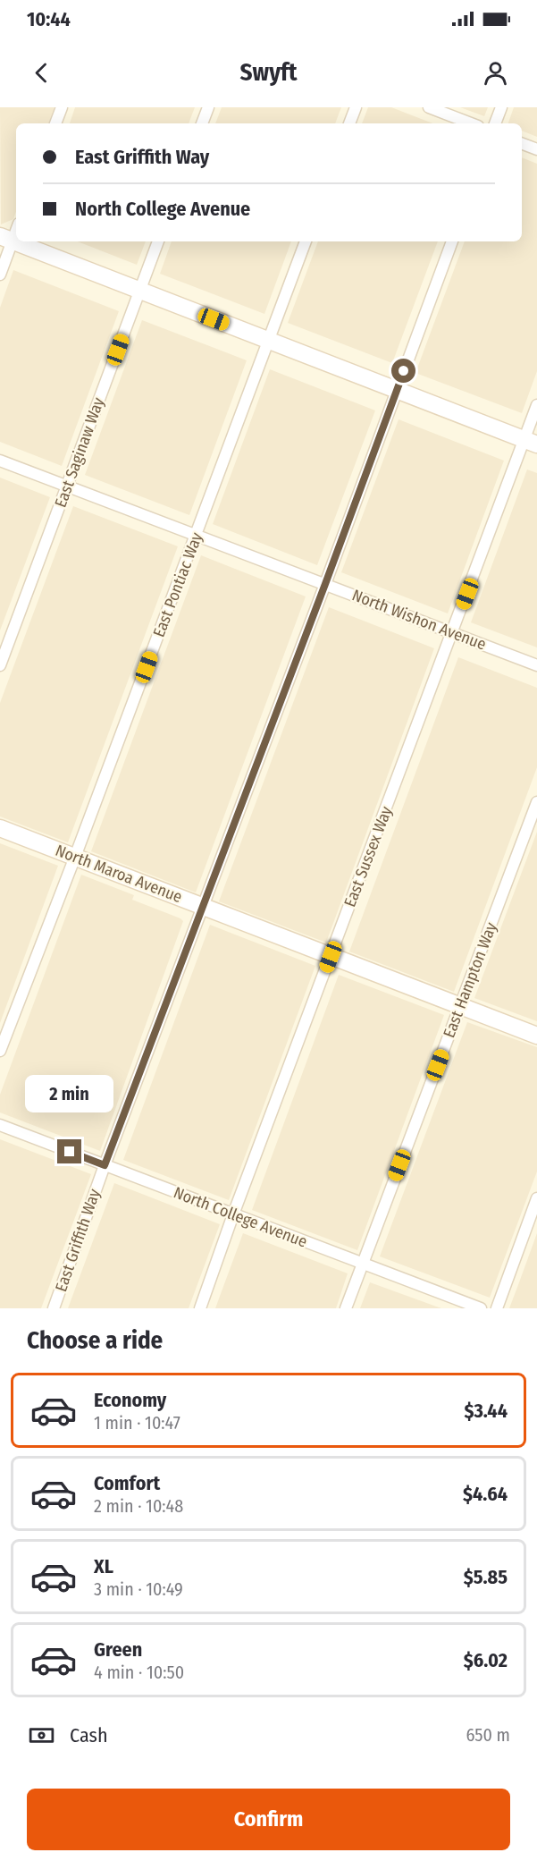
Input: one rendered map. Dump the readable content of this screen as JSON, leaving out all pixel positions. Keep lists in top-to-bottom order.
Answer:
{
  "streets": {
    "main road": ["North Maroa Avenue"],
    "street": [
      "East Saginaw Way",
      "East Pontiac Way",
      "North Wishon Avenue",
      "East Sussex Way",
      "East Hampton Way",
      "North College Avenue",
      "East Griffith Way"
    ]
  },
  "crossings": [
    ["East Saginaw Way", "North Wishon Avenue"],
    ["East Pontiac Way", "North Wishon Avenue"],
    ["East Pontiac Way", "North Maroa Avenue"],
    ["North Wishon Avenue", "East Sussex Way"],
    ["North Wishon Avenue", "East Griffith Way"],
    ["East Sussex Way", "North Maroa Avenue"],
    ["East Sussex Way", "North College Avenue"],
    ["North Maroa Avenue", "East Hampton Way"],
    ["North Maroa Avenue", "East Griffith Way"],
    ["East Hampton Way", "North College Avenue"],
    ["North College Avenue", "East Griffith Way"]
  ],
  "page": {
    "status": "10:44",
    "header": "Swyft",
    "banner": ["East Griffith Way", "North College Avenue"],
    "bubble": "2 min",
    "heading": "Choose a ride",
    "list": [
      {
        "name": "Economy",
        "note": "1 min · 10:47",
        "value": "$3.44"
      },
      {
        "name": "Comfort",
        "note": "2 min · 10:48",
        "value": "$4.64"
      },
      {
        "name": "XL",
        "note": "3 min · 10:49",
        "value": "$5.85"
      },
      {
        "name": "Green",
        "note": "4 min · 10:50",
        "value": "$6.02"
      }
    ],
    "pay": ["Cash", "650 m"],
    "buttons": "Confirm"
  }
}
